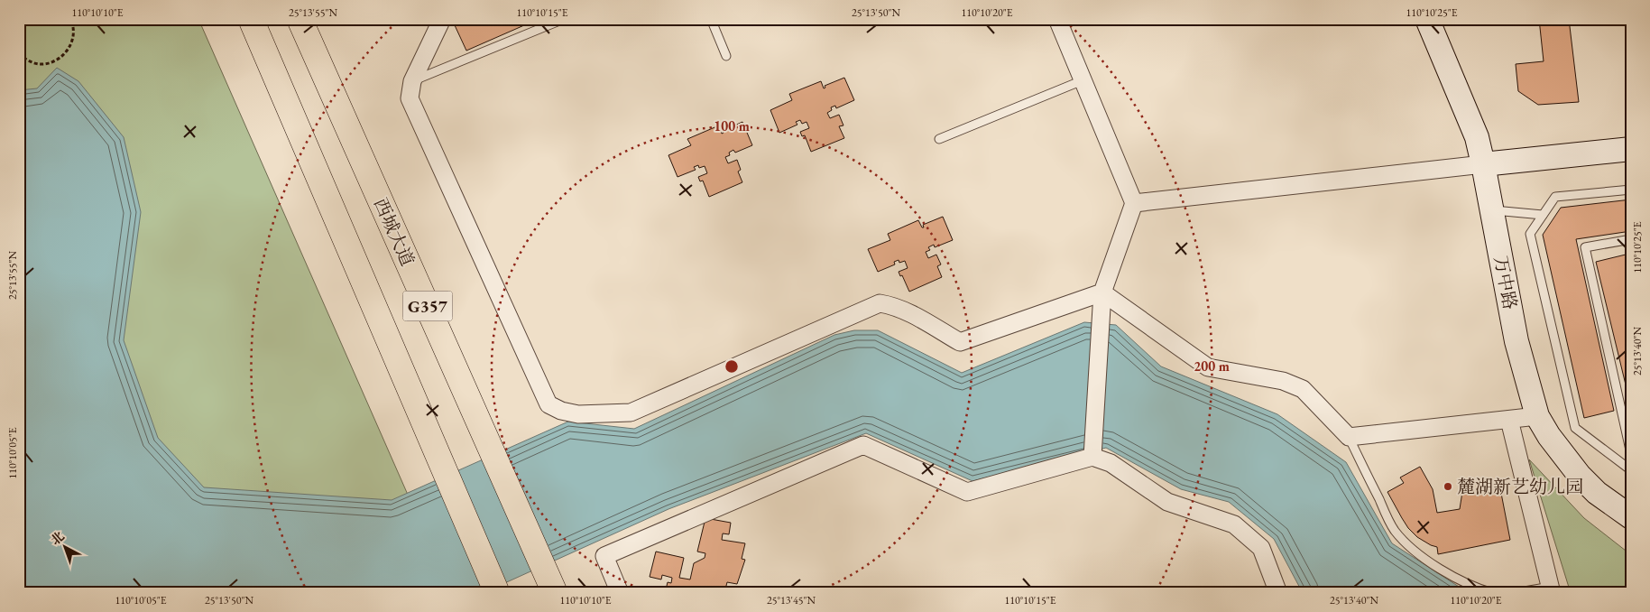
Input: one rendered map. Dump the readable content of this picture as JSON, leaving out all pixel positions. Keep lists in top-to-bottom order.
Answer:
{
  "streets": {
    "highway": ["西城大道", "G357"],
    "street": ["万中路"]
  },
  "places": ["麓湖新艺幼儿园"],
  "north": "top left",
  "coordinates": [
    "110°10'10\"E",
    "25°13'55\"N",
    "110°10'15\"E",
    "25°13'50\"N",
    "110°10'20\"E",
    "110°10'25\"E",
    "25°13'40\"N",
    "110°10'05\"E",
    "25°13'45\"N"
  ],
  "rings": ["100 m", "200 m"]
}
